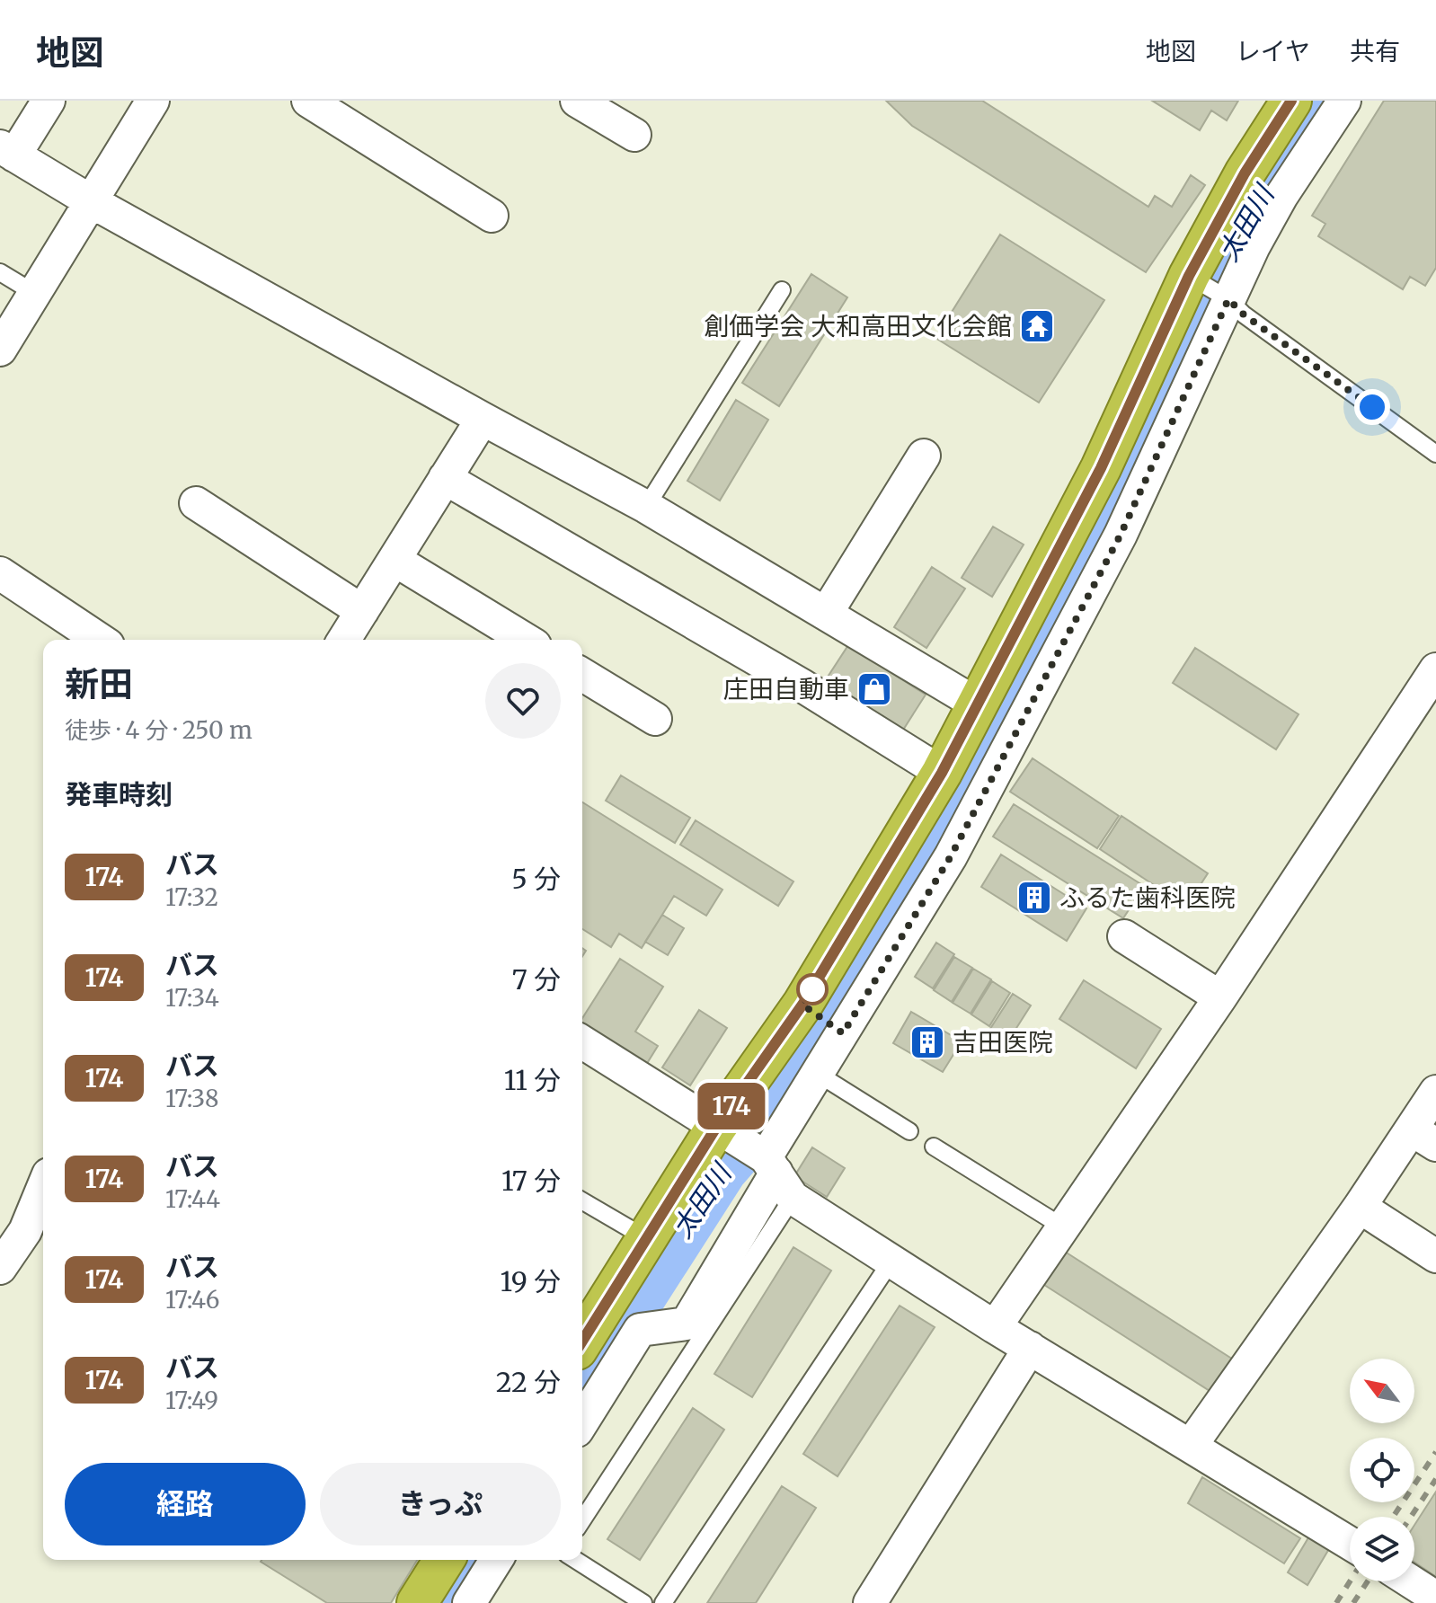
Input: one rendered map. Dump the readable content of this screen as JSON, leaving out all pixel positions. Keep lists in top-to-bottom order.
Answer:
{
  "water": ["太田川"],
  "places": {
    "temple": ["創価学会 大和高田文化会館"],
    "shop": ["庄田自動車"],
    "building": ["ふるた歯科医院", "吉田医院"]
  },
  "lines": ["bus line 174"],
  "north": "top left",
  "page": {
    "header": "地図",
    "nav": ["地図", "レイヤ", "共有"],
    "on_map": "174",
    "heading": [
      ["新田", "徒歩 · 4 分 · 250 m"],
      "発車時刻"
    ],
    "list": [
      {
        "mark": "174",
        "name": "バス",
        "note": "17:32",
        "value": "5 分"
      },
      {
        "mark": "174",
        "name": "バス",
        "note": "17:34",
        "value": "7 分"
      },
      {
        "mark": "174",
        "name": "バス",
        "note": "17:38",
        "value": "11 分"
      },
      {
        "mark": "174",
        "name": "バス",
        "note": "17:44",
        "value": "17 分"
      },
      {
        "mark": "174",
        "name": "バス",
        "note": "17:46",
        "value": "19 分"
      },
      {
        "mark": "174",
        "name": "バス",
        "note": "17:49",
        "value": "22 分"
      }
    ],
    "buttons": ["経路", "きっぷ"]
  }
}
